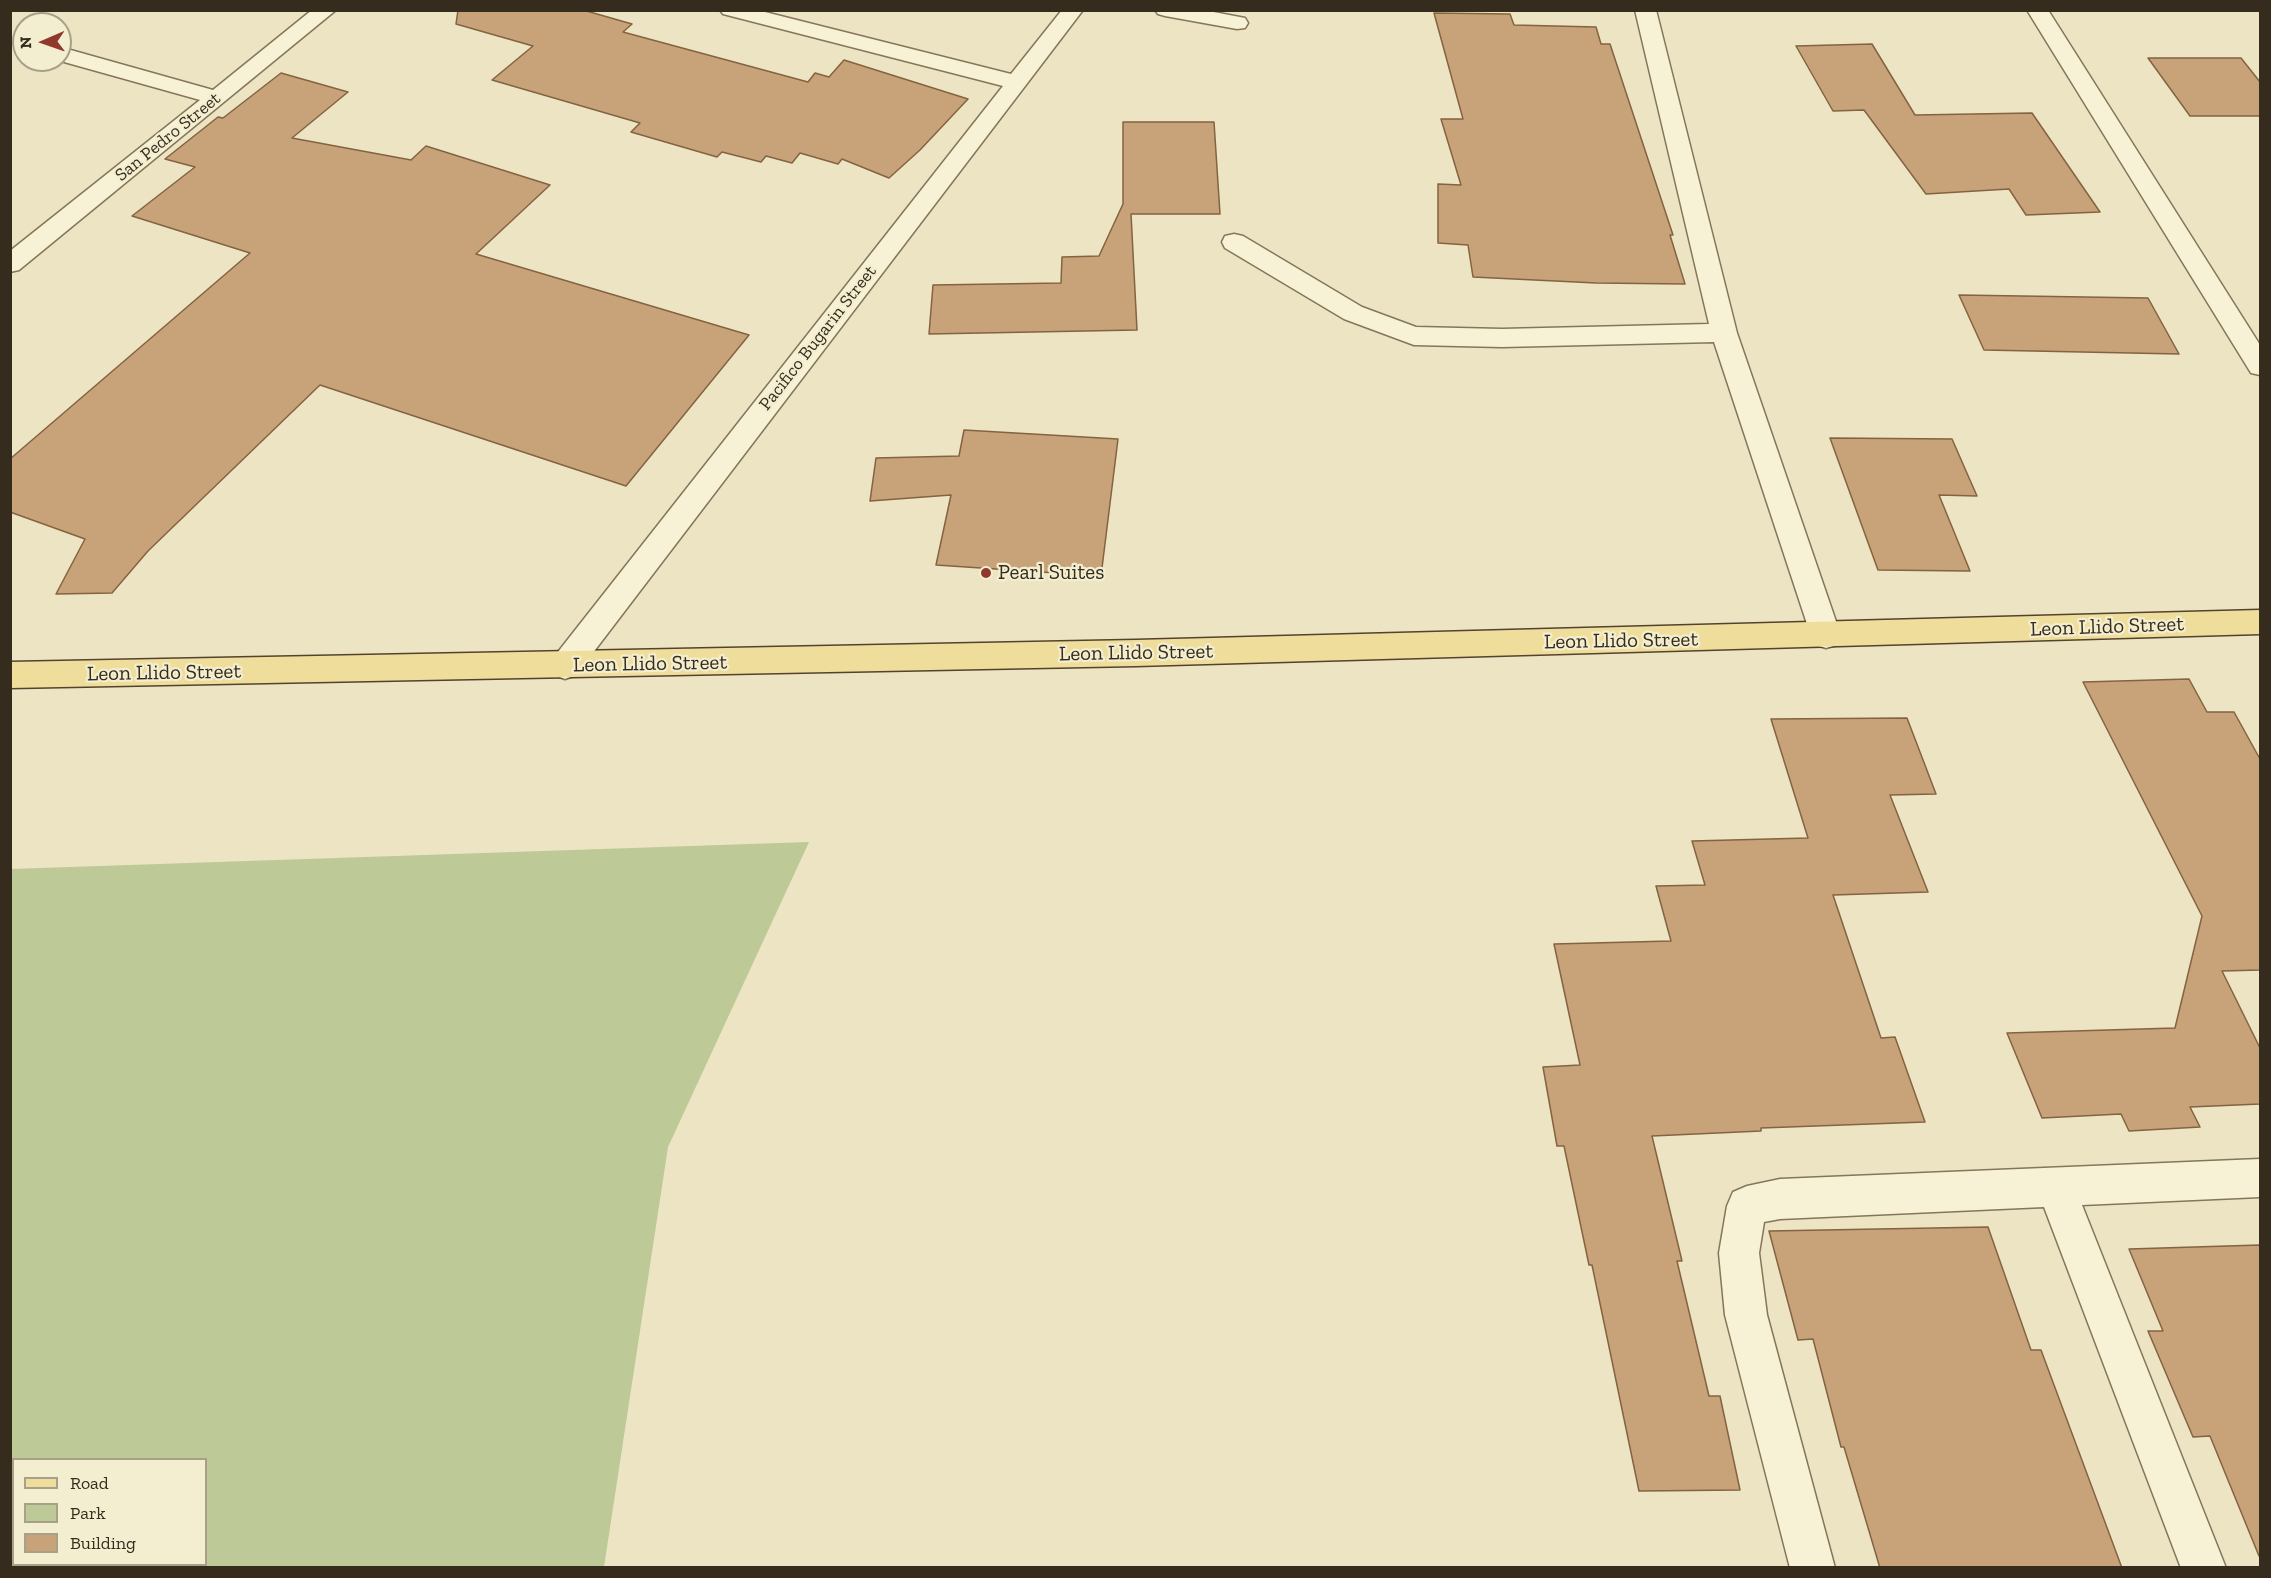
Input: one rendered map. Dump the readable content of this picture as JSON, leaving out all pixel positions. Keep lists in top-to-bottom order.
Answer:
{
  "streets": {
    "main road": ["Leon Llido Street"],
    "street": ["San Pedro Street", "Pacifico Bugarin Street"]
  },
  "crossings": [
    ["Pacifico Bugarin Street", "Leon Llido Street"]
  ],
  "places": ["Pearl Suites"],
  "legend": ["Road", "Park", "Building"],
  "north": "left"
}
